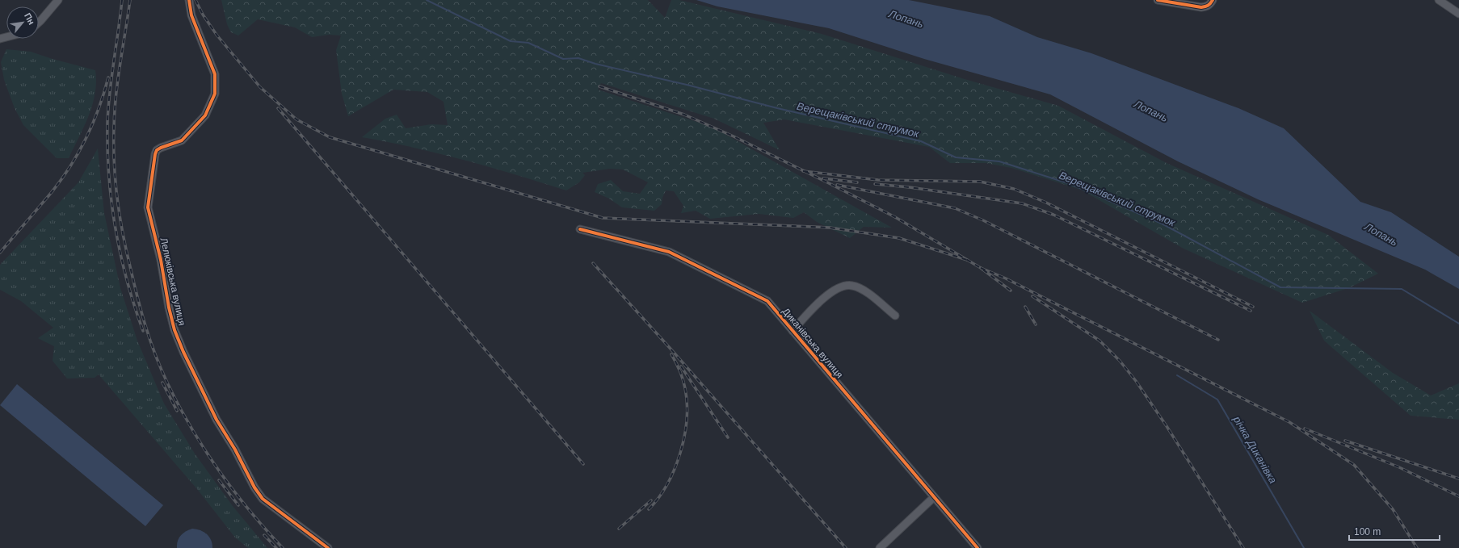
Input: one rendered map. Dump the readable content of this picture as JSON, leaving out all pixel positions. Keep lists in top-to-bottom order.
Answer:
{
  "streets": {
    "street": ["Лелюківська вулиця", "Диканівська вулиця"]
  },
  "water": ["Лопань", "Верещаківський струмок", "річка Диканівка"],
  "scale_bar": "100 m",
  "north": "top right"
}
